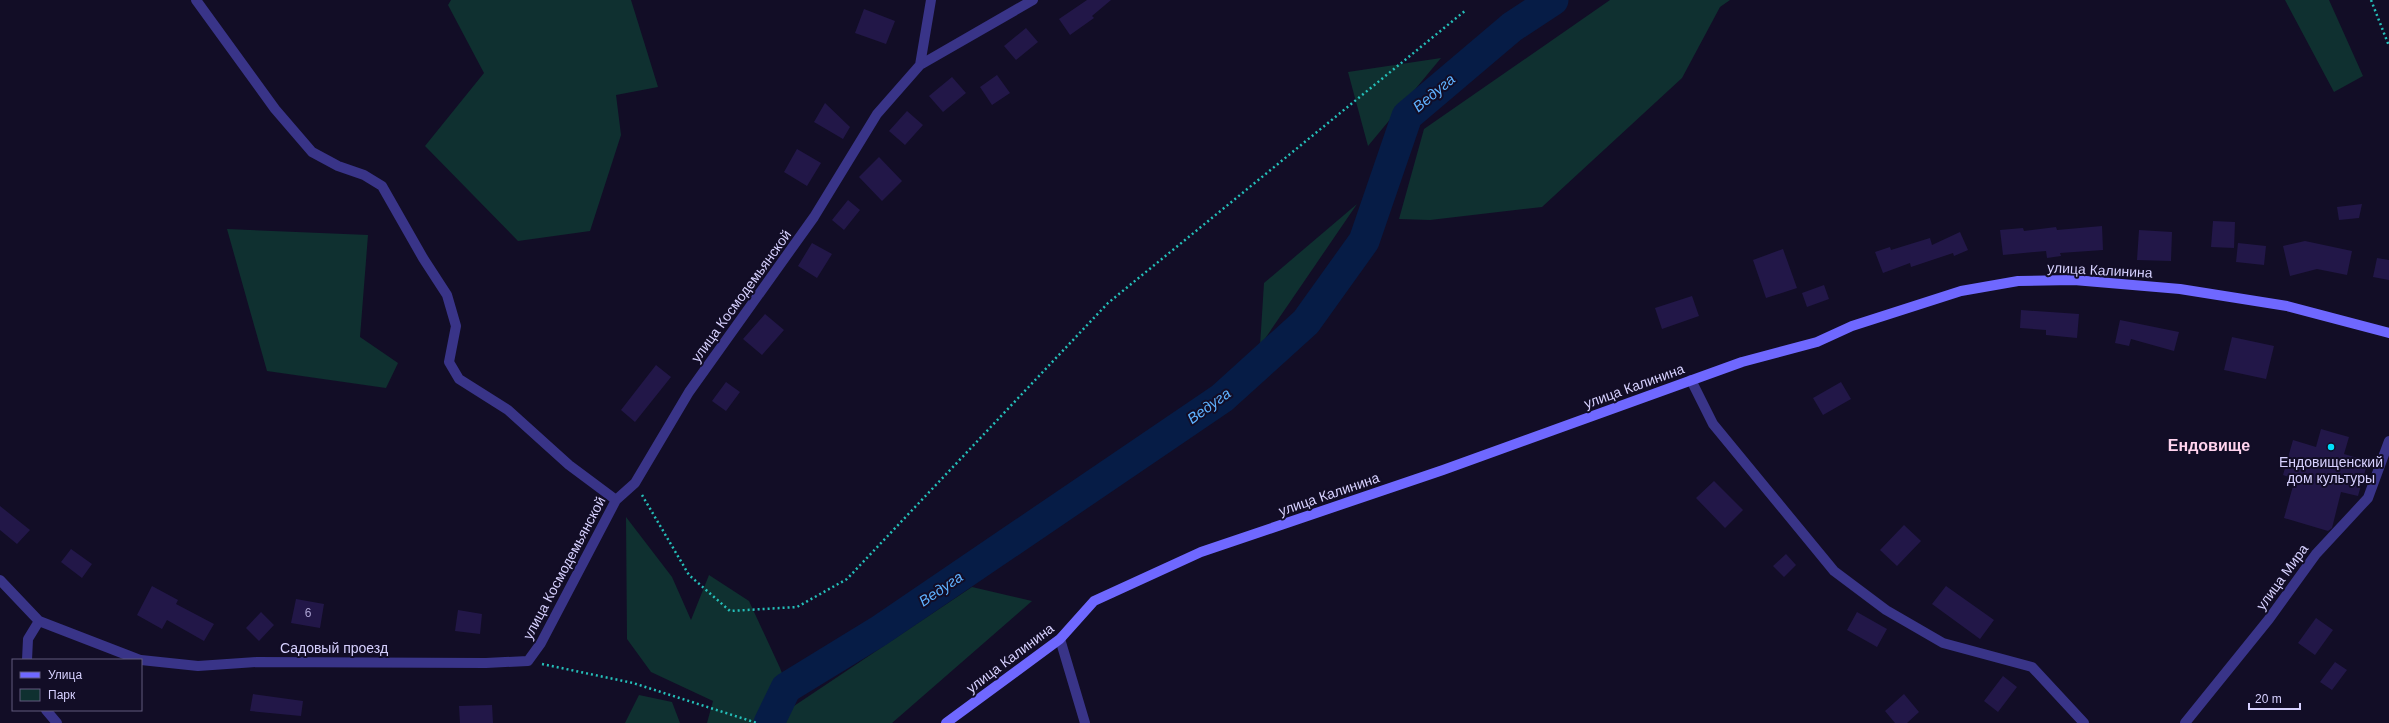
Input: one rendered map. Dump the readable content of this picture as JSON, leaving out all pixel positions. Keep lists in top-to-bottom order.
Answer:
{
  "streets": {
    "street": [
      "улица Калинина",
      "улица Космодемьянской",
      "улица Мира",
      "Садовый проезд"
    ]
  },
  "crossings": [
    ["улица Космодемьянской", "Садовый проезд"]
  ],
  "districts": ["Ендовище"],
  "water": ["Ведуга"],
  "places": ["Ендовищенский дом культуры"],
  "house_numbers": ["6"],
  "legend": ["Улица", "Парк"],
  "scale_bar": "20 m"
}
